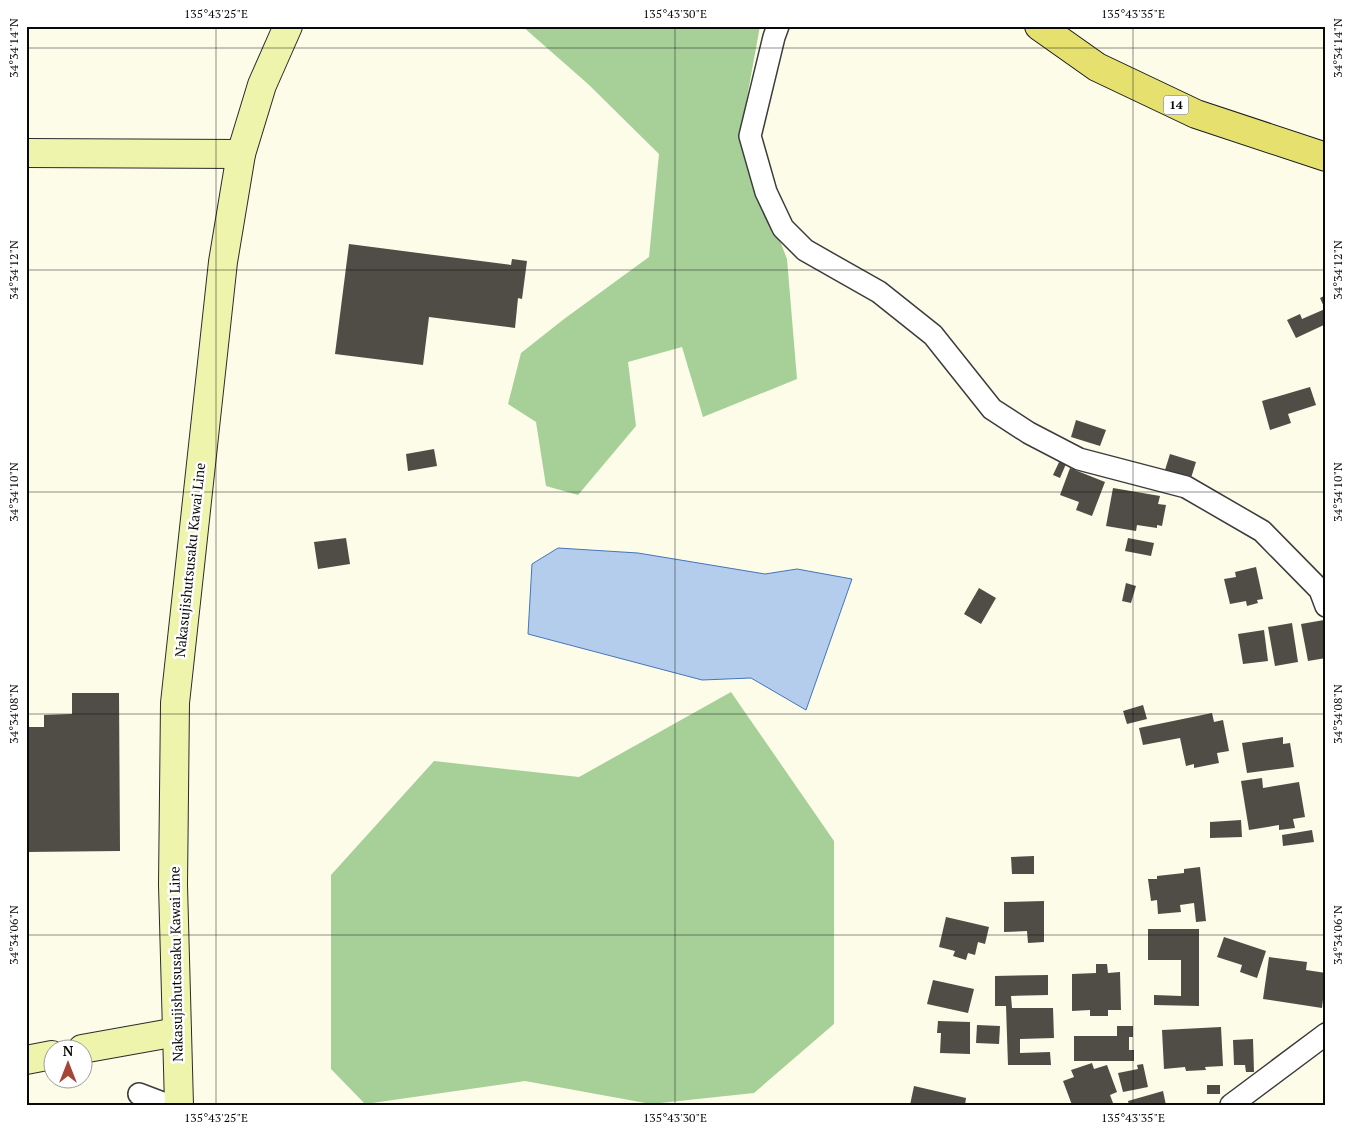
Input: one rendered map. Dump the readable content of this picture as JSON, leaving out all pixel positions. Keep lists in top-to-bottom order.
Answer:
{
  "streets": {
    "main road": ["14", "Nakasujishutsusaku Kawai Line"]
  },
  "north": "top",
  "coordinates": [
    "135°43'25\"E",
    "135°43'30\"E",
    "135°43'35\"E",
    "34°34'14\"N",
    "34°34'12\"N",
    "34°34'10\"N",
    "34°34'08\"N",
    "34°34'06\"N"
  ]
}
